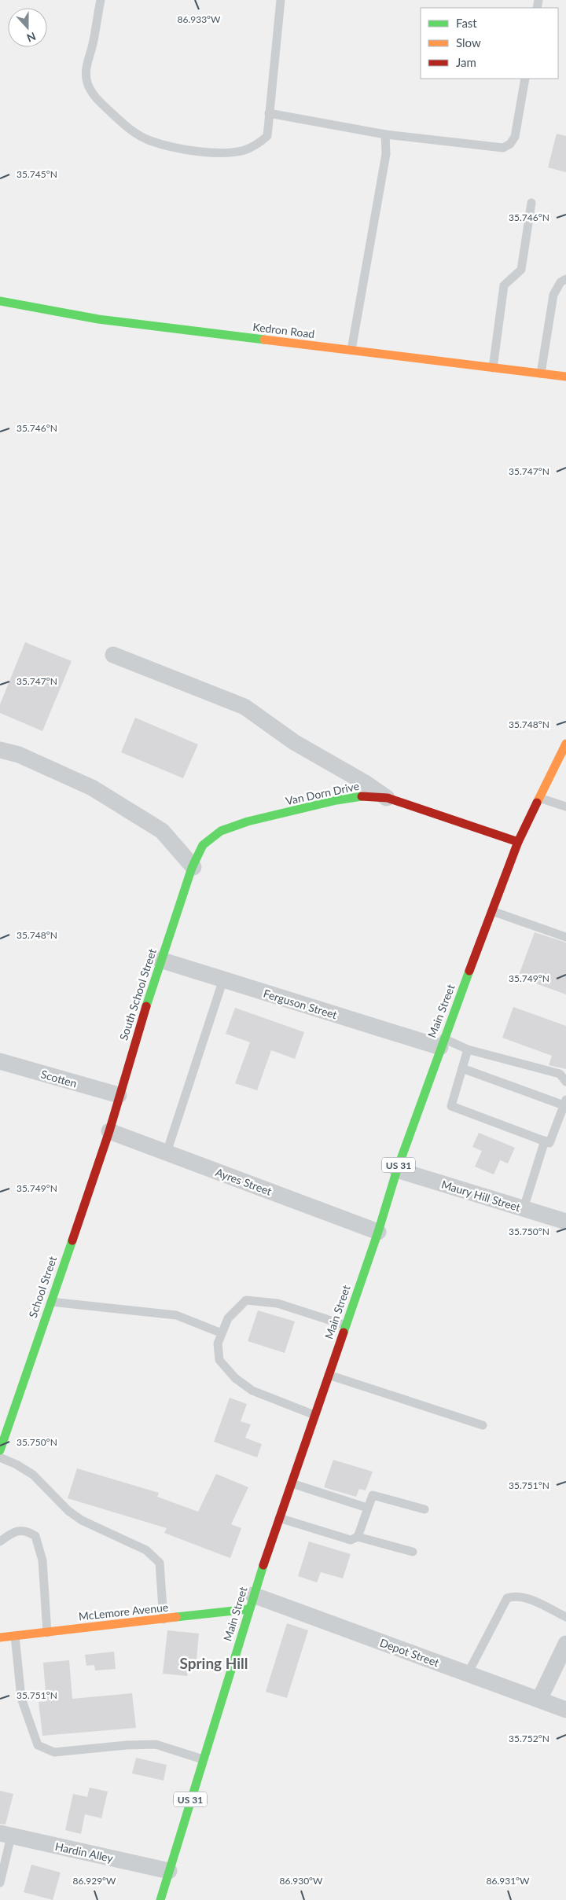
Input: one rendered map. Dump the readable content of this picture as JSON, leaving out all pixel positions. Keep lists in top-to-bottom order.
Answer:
{
  "streets": {
    "main road": [
      "Kedron Road",
      "Van Dorn Drive",
      "South School Street",
      "Main Street",
      "US 31",
      "School Street",
      "McLemore Avenue"
    ],
    "street": [
      "Ferguson Street",
      "Scotten",
      "Ayres Street",
      "Maury Hill Street",
      "Depot Street",
      "Hardin Alley"
    ]
  },
  "crossings": [
    ["Van Dorn Drive", "South School Street"],
    ["Van Dorn Drive", "Main Street"],
    ["South School Street", "Ferguson Street"],
    ["South School Street", "Scotten"],
    ["South School Street", "Ayres Street"],
    ["South School Street", "School Street"],
    ["Ferguson Street", "Main Street"],
    ["Main Street", "Ayres Street"],
    ["Main Street", "Maury Hill Street"],
    ["Main Street", "McLemore Avenue"],
    ["Main Street", "Depot Street"],
    ["Main Street", "Hardin Alley"],
    ["Ayres Street", "School Street"],
    ["McLemore Avenue", "Depot Street"]
  ],
  "districts": ["Spring Hill"],
  "legend": ["Fast", "Slow", "Jam"],
  "north": "bottom",
  "coordinates": [
    "86.933°W",
    "35.745°N",
    "35.746°N",
    "35.747°N",
    "35.748°N",
    "35.749°N",
    "35.750°N",
    "35.751°N",
    "35.752°N",
    "86.929°W",
    "86.930°W",
    "86.931°W"
  ]
}
